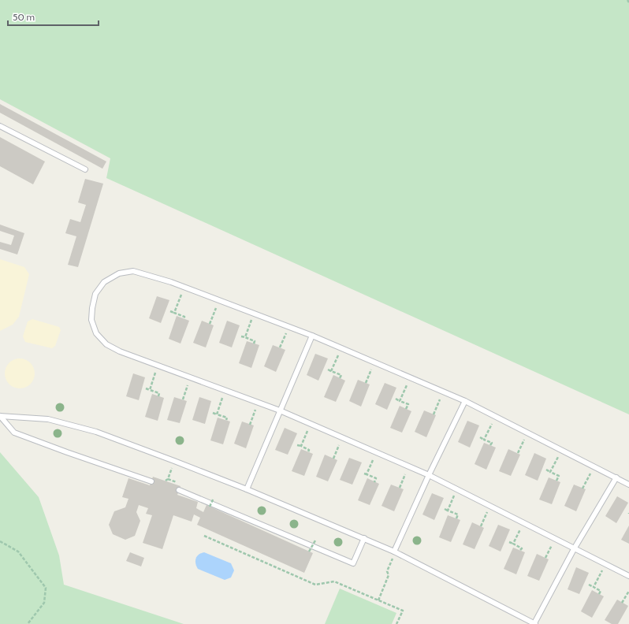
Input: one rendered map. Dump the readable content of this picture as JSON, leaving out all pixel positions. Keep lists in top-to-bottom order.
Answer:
{
  "scale_bar": "50 m"
}
